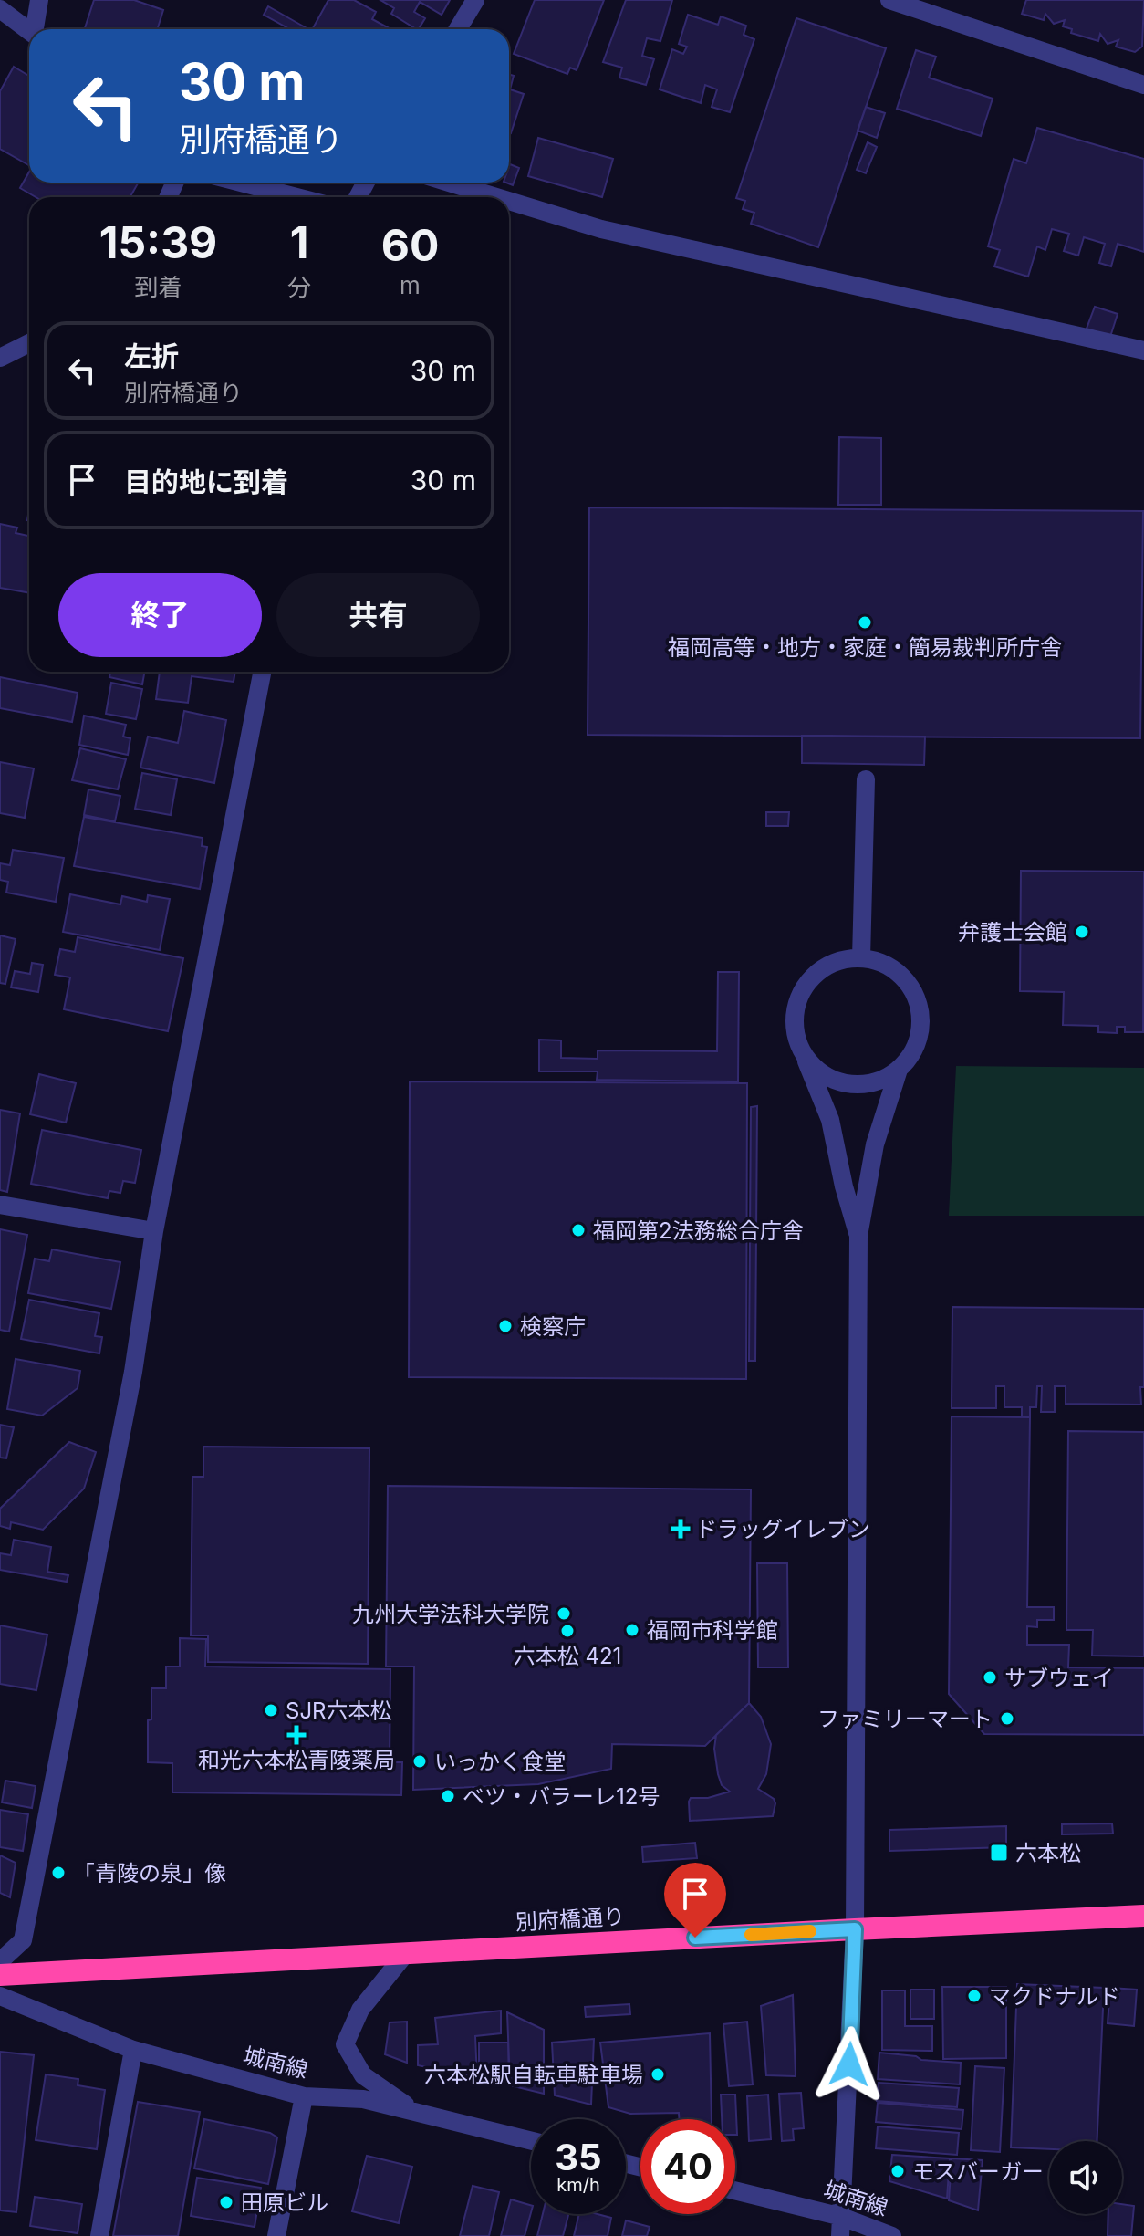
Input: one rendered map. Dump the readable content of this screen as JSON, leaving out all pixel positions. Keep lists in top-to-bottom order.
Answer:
{
  "streets": {
    "highway": ["別府橋通り"],
    "street": ["城南線"]
  },
  "places": {
    "other": [
      "福岡高等・地方・家庭・簡易裁判所庁舎",
      "弁護士会館",
      "福岡第2法務総合庁舎",
      "検察庁",
      "九州大学法科大学院",
      "福岡市科学館",
      "六本松 421",
      "サブウェイ",
      "SJR六本松",
      "ファミリーマート",
      "いっかく食堂",
      "ベツ・バラーレ12号",
      "「青陵の泉」像",
      "マクドナルド",
      "六本松駅自転車駐車場",
      "モスバーガー",
      "田原ビル"
    ],
    "health": ["ドラッグイレブン", "和光六本松青陵薬局"],
    "transit": ["六本松"]
  },
  "page": {
    "turn": ["30 m", "別府橋通り"],
    "eta": [
      "15:39",
      "到着",
      "1",
      "分",
      "60",
      "m"
    ],
    "list": [
      {
        "name": "左折",
        "note": "別府橋通り",
        "value": "30 m"
      },
      {
        "name": "目的地に到着",
        "value": "30 m"
      }
    ],
    "buttons": ["終了", "共有"],
    "speed": "35 km/h",
    "limit": "40"
  }
}
